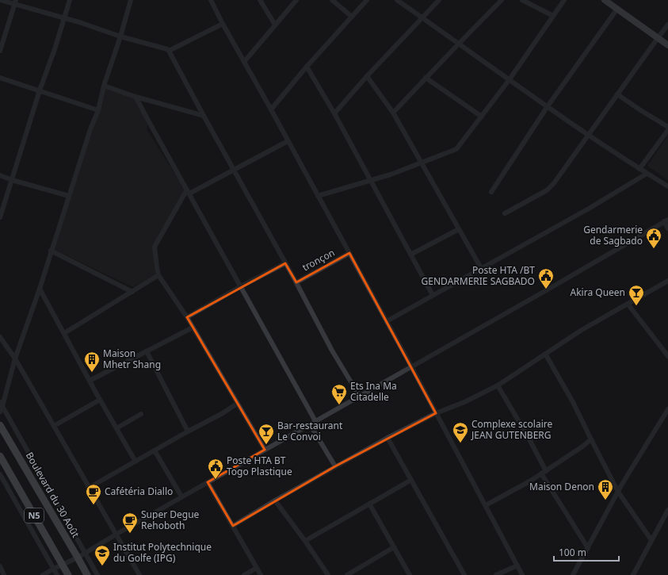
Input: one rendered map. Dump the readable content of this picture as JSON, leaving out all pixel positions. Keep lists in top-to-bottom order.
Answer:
{
  "streets": {
    "highway": ["Boulevard du 30 Août", "N5"],
    "street": ["tronçon"]
  },
  "places": {
    "public building": ["Gendarmerie de Sagbado", "Poste HTA /BT GENDARMERIE SAGBADO", "Poste HTA BT Togo Plastique"],
    "bar": ["Akira Queen", "Bar-restaurant Le Convoi"],
    "building": ["Maison Mhetr Shang", "Maison Denon"],
    "supermarket": ["Ets Ina Ma Citadelle"],
    "school or university": ["Complexe scolaire JEAN GUTENBERG", "Institut Polytechnique du Golfe (IPG)"],
    "cafe": ["Cafétéria Diallo", "Super Degue Rehoboth"]
  },
  "scale_bar": "100 m"
}
